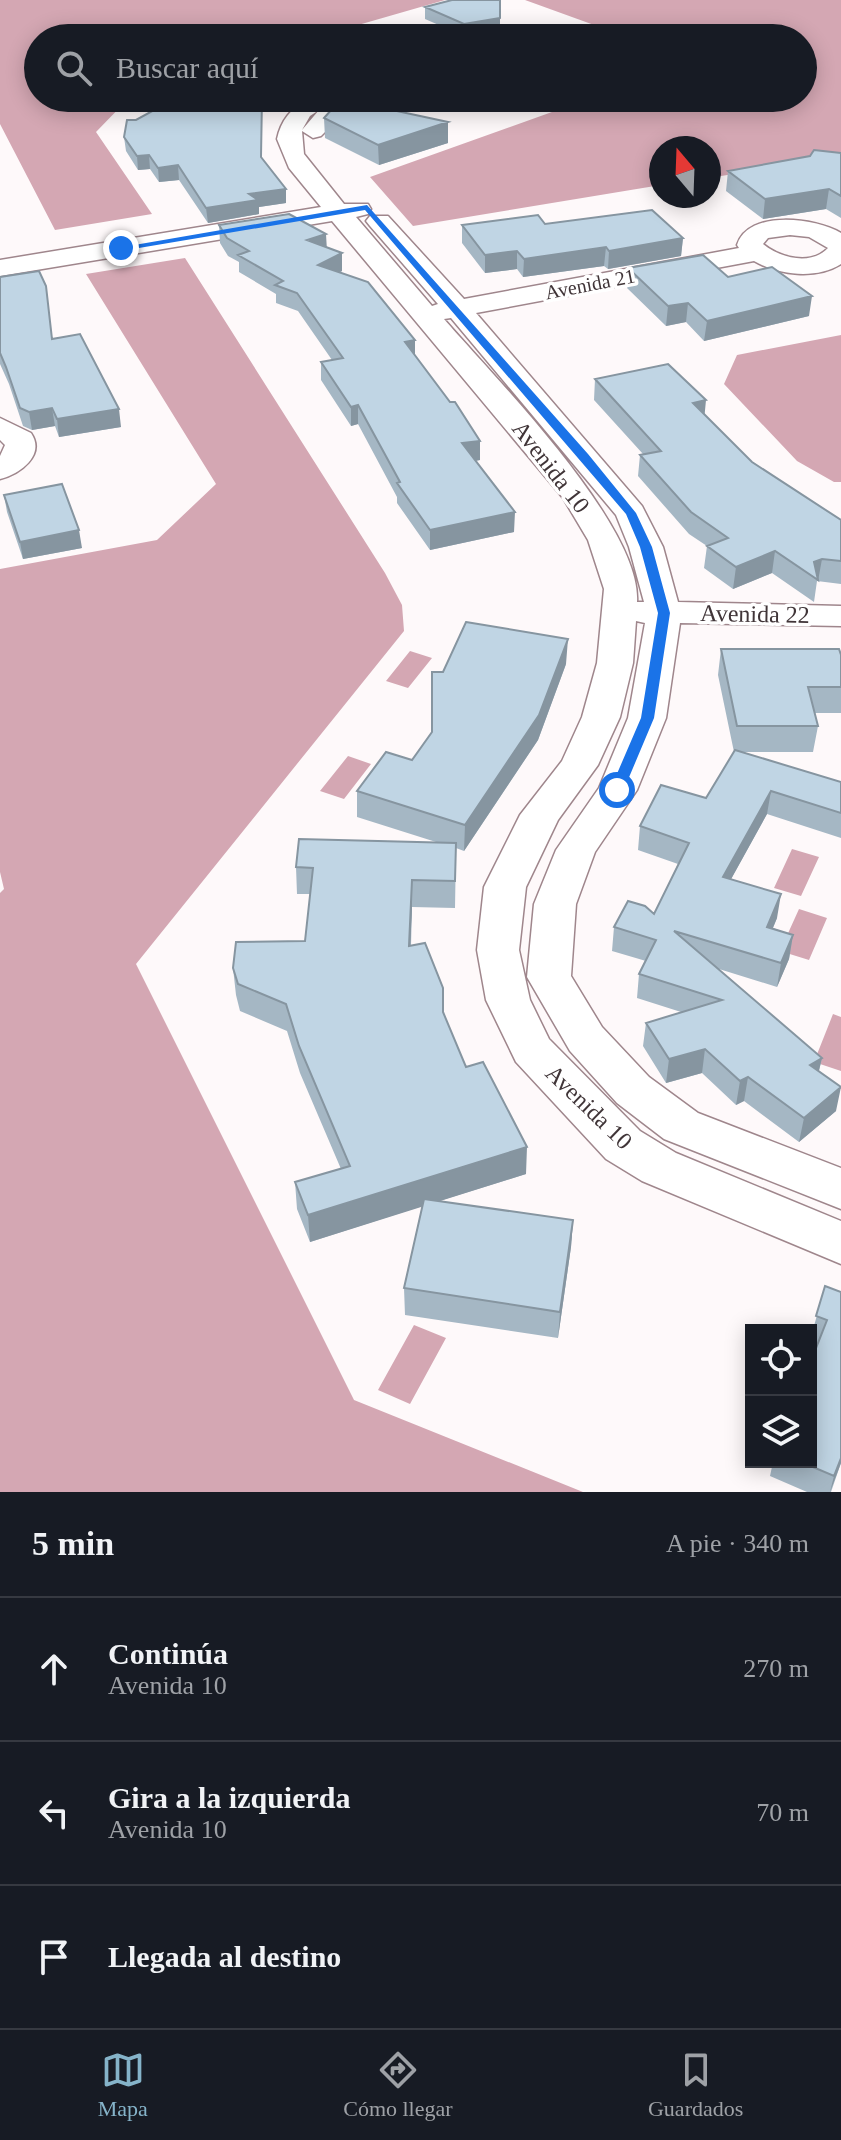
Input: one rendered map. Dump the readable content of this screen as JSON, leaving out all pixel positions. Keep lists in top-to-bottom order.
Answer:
{
  "streets": {
    "street": ["Avenida 21", "Avenida 10", "Avenida 22"]
  },
  "crossings": [
    ["Avenida 21", "Avenida 10"],
    ["Avenida 10", "Avenida 22"]
  ],
  "north": "top",
  "page": {
    "search": "Buscar aquí",
    "heading": ["5 min", "A pie · 340 m"],
    "list": [
      ["Continúa", "Avenida 10", "270 m"],
      ["Gira a la izquierda", "Avenida 10", "70 m"],
      "Llegada al destino"
    ],
    "nav": ["Mapa", "Cómo llegar", "Guardados"]
  }
}
